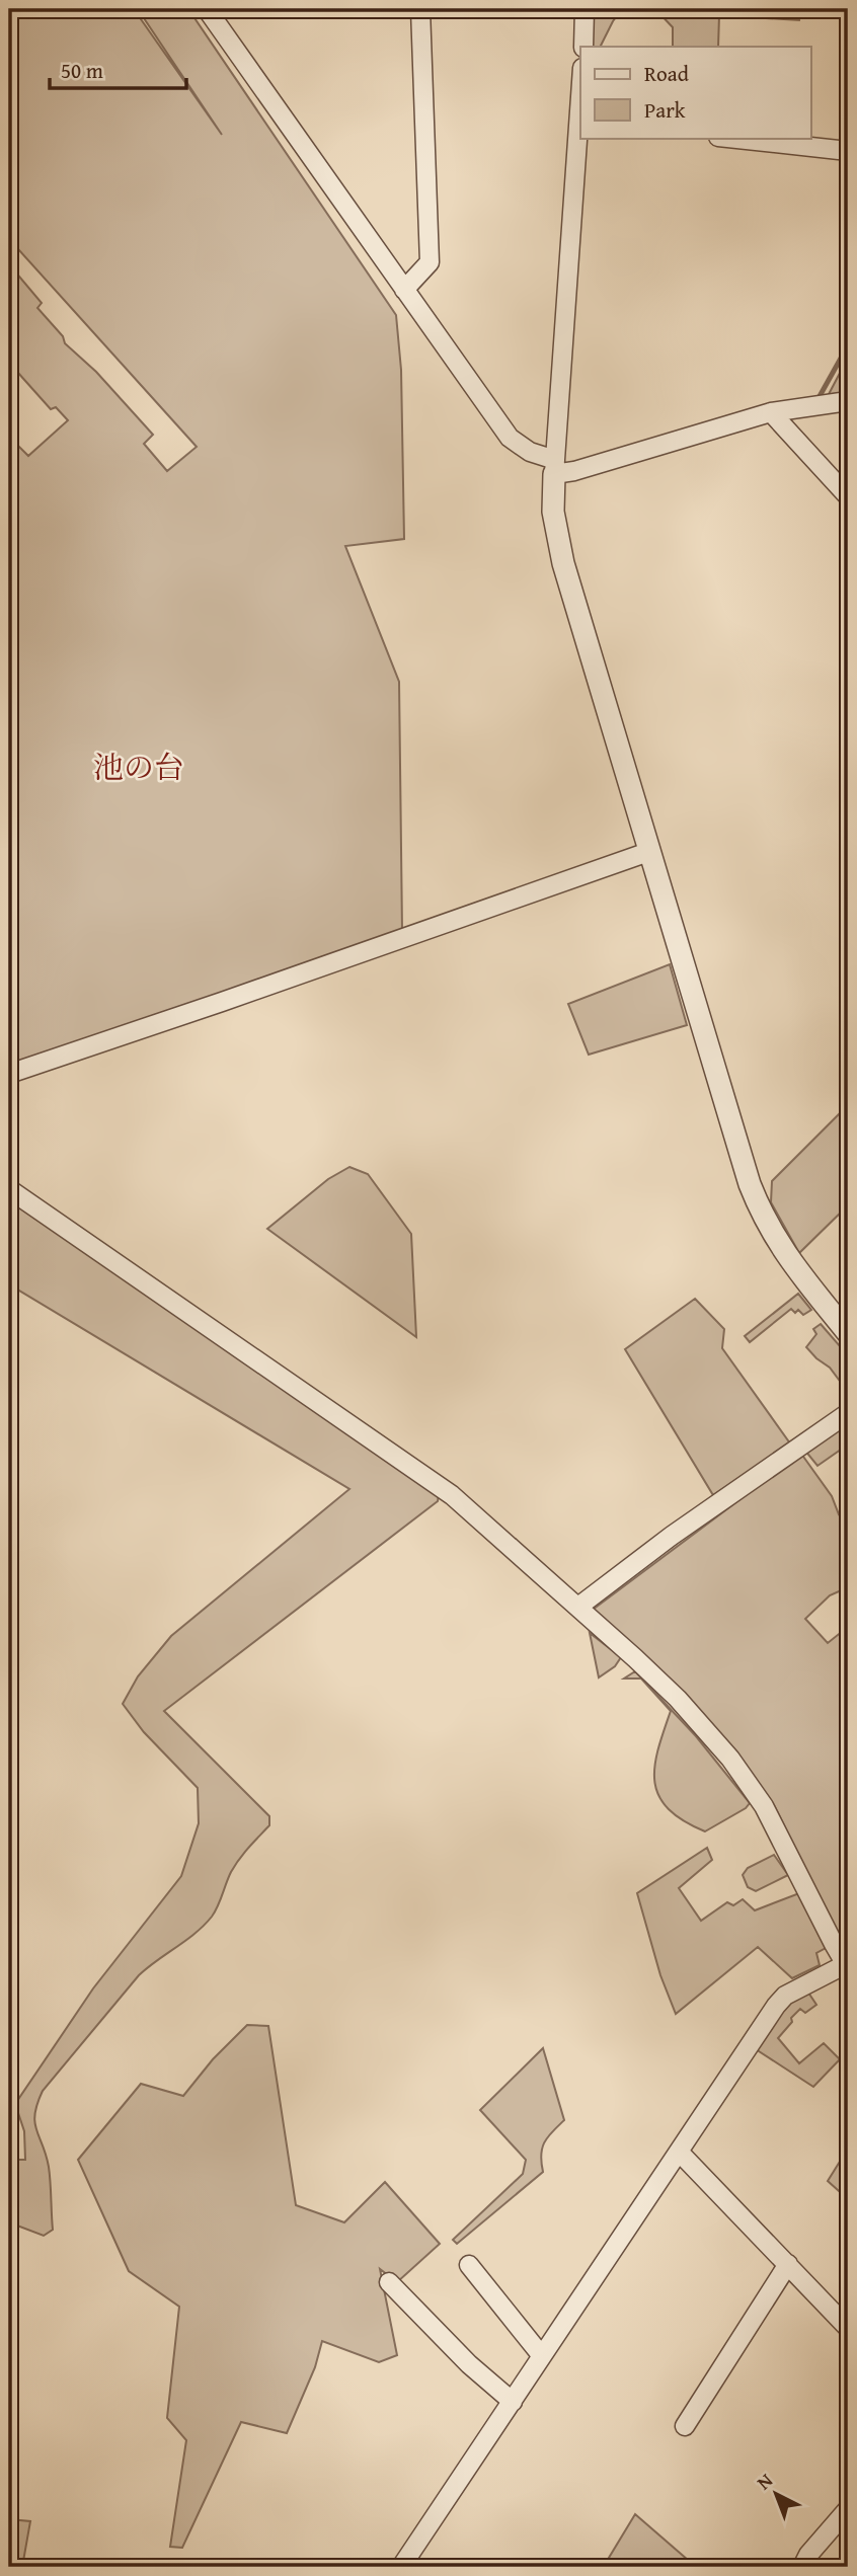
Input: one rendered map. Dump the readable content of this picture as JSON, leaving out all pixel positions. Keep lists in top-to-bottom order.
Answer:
{
  "districts": ["池の台"],
  "legend": ["Road", "Park"],
  "scale_bar": "50 m",
  "north": "top left"
}
